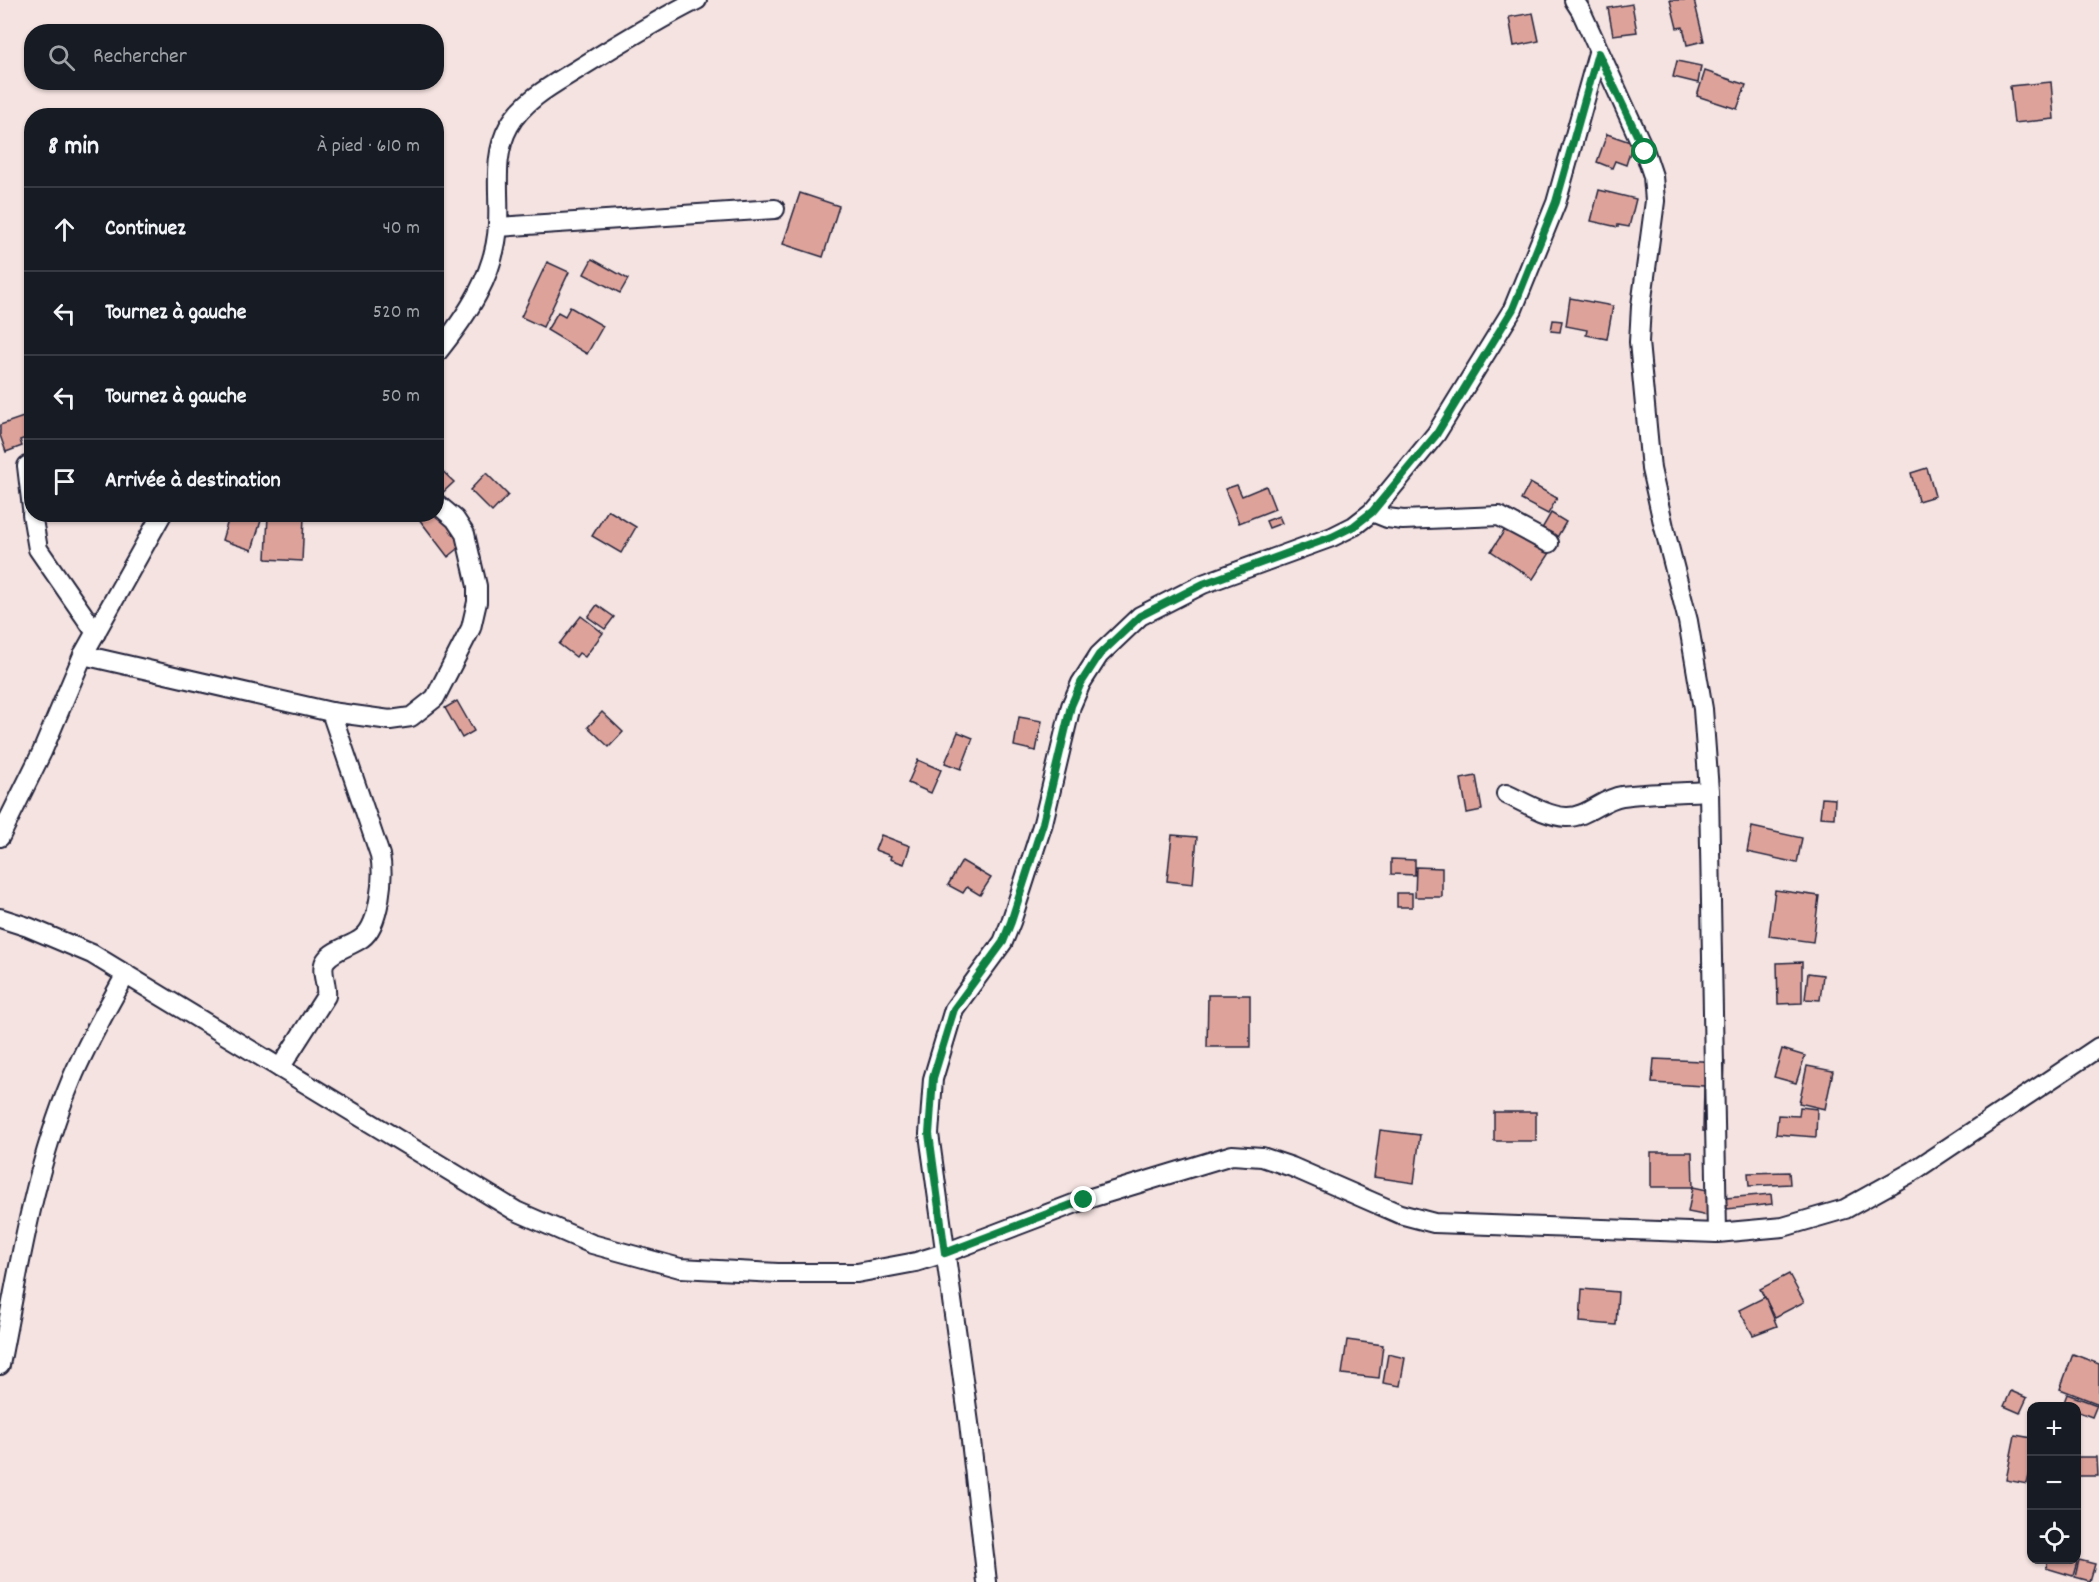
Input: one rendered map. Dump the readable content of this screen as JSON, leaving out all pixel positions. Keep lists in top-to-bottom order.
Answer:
{
  "page": {
    "search": "Rechercher",
    "heading": ["8 min", "À pied · 610 m"],
    "list": [
      ["Continuez", "40 m"],
      ["Tournez à gauche", "520 m"],
      ["Tournez à gauche", "50 m"],
      "Arrivée à destination"
    ],
    "map_buttons": ["+", "−"]
  }
}
